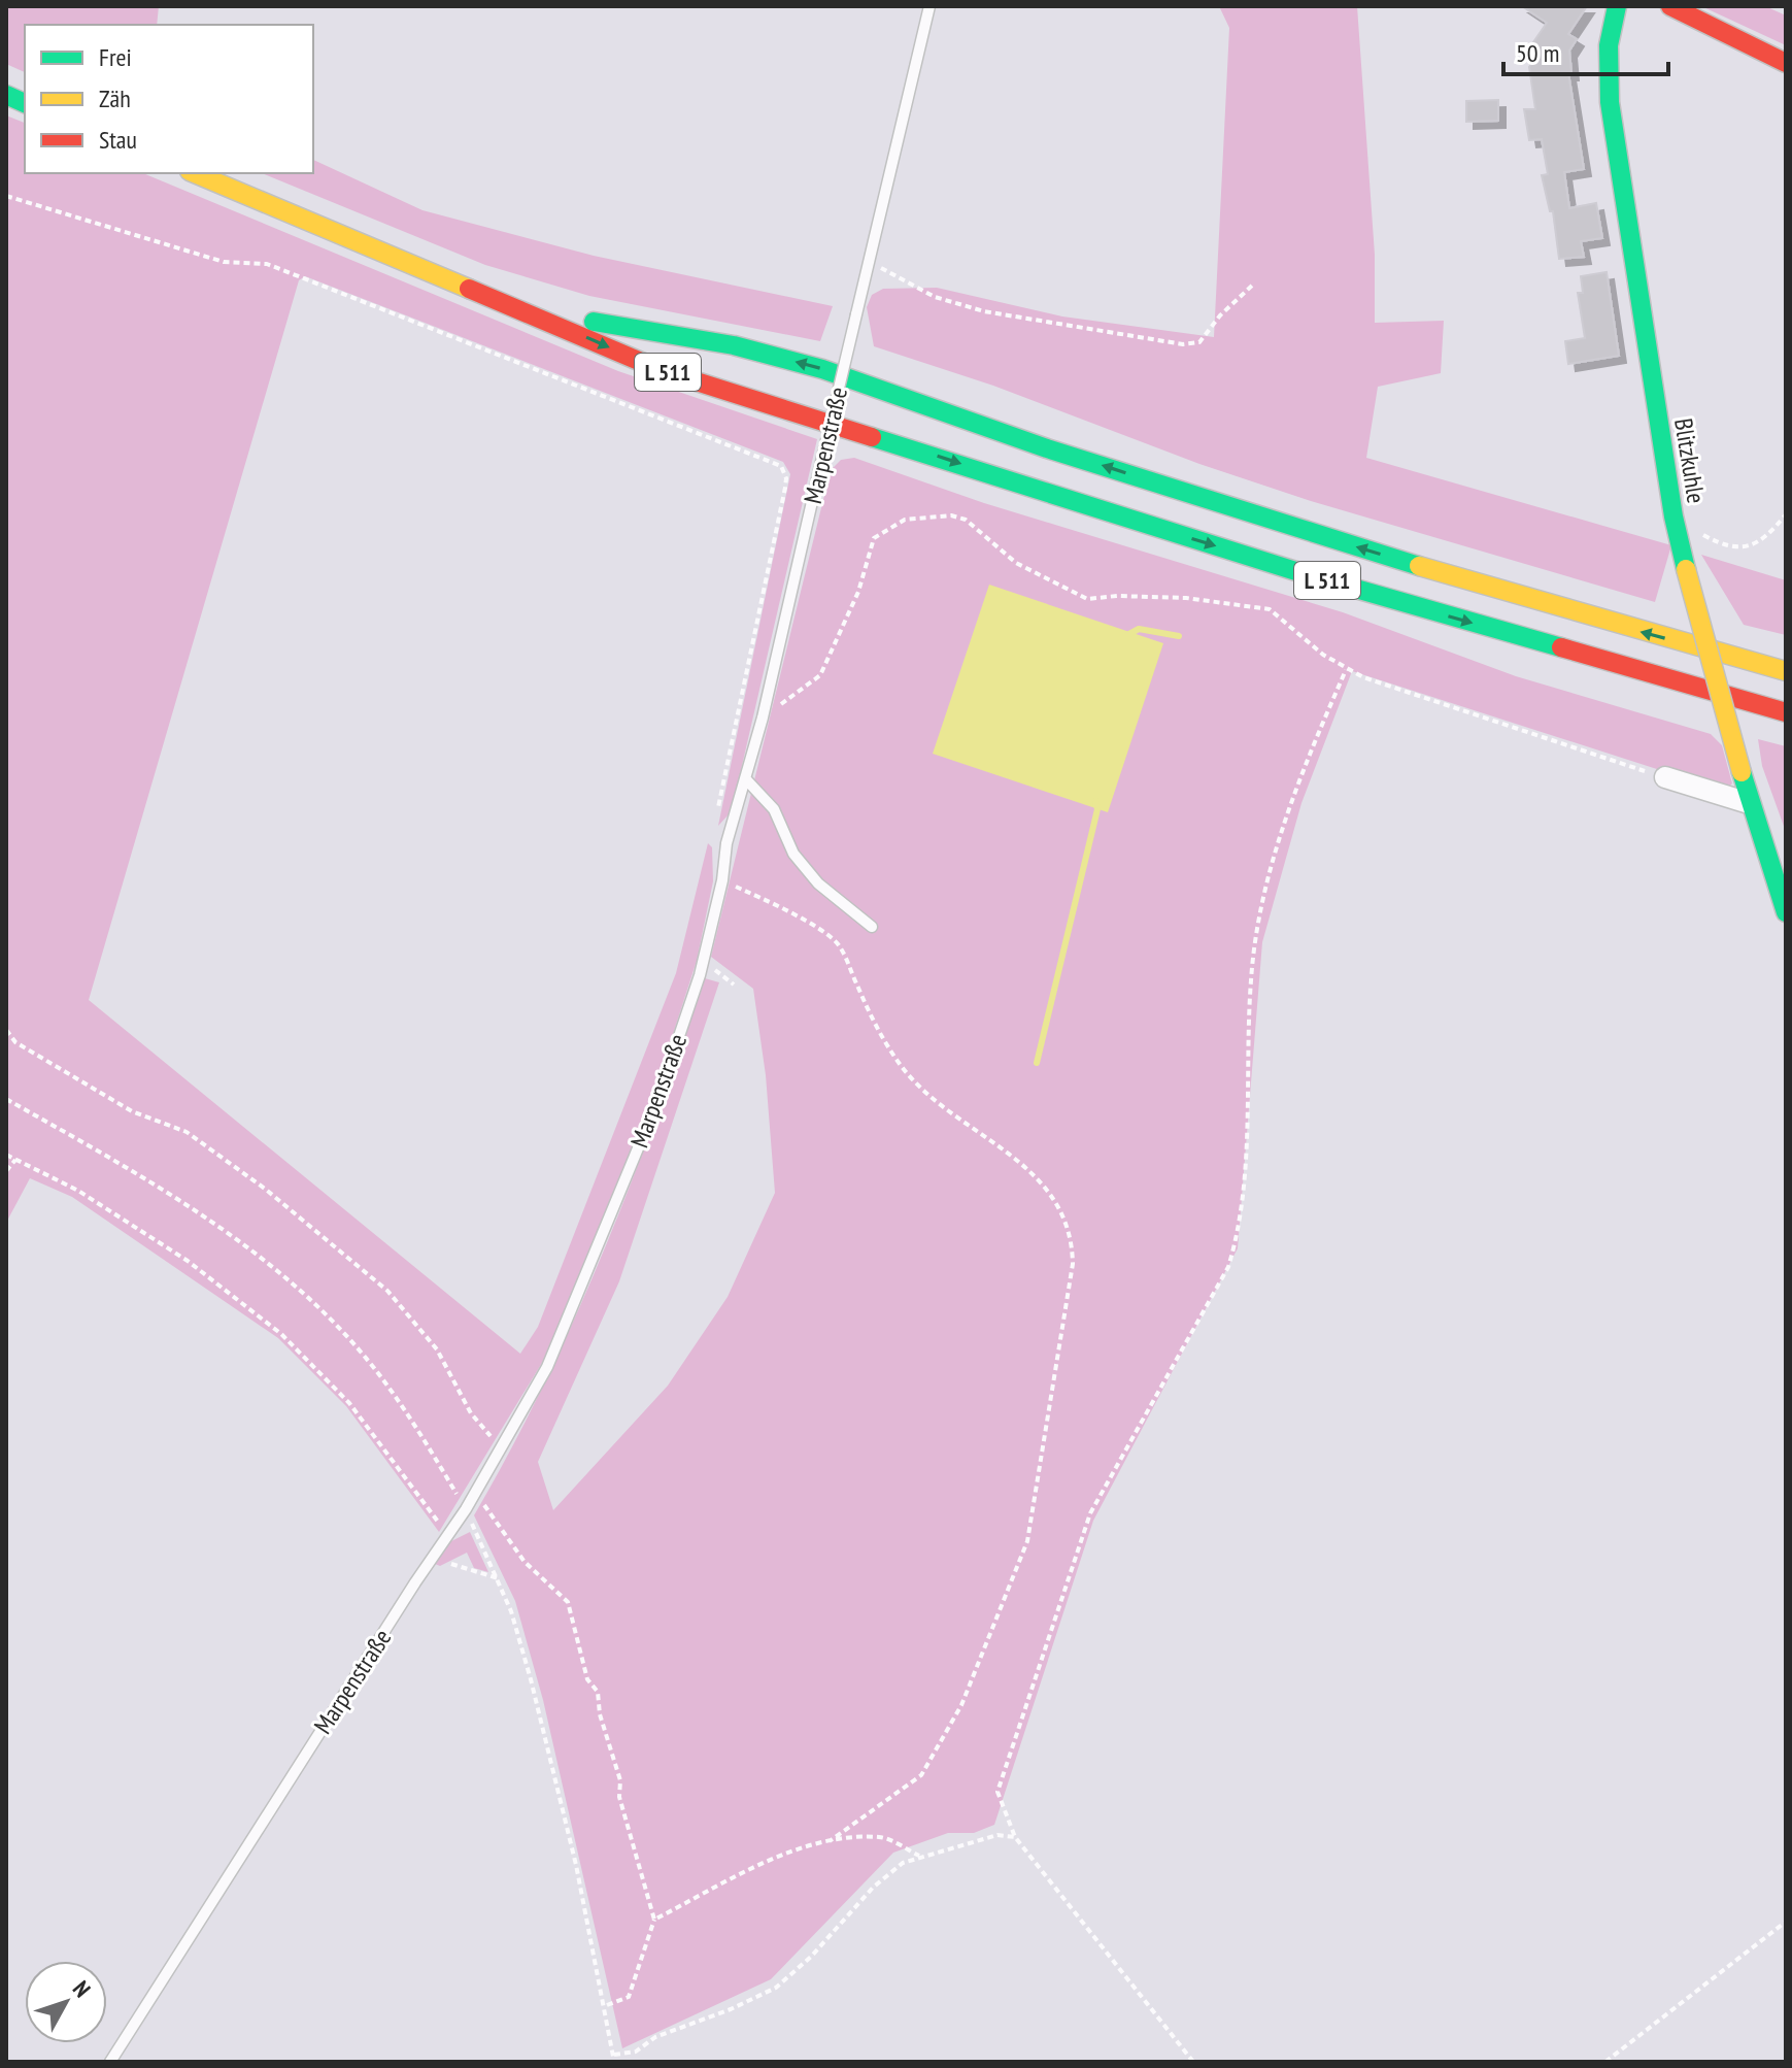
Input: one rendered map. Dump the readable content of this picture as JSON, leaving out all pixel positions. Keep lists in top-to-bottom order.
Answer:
{
  "streets": {
    "main road": ["L 511", "Blitzkuhle"],
    "lane": ["Marpenstraße"]
  },
  "legend": ["Frei", "Zäh", "Stau"],
  "scale_bar": "50 m",
  "north": "top right"
}
